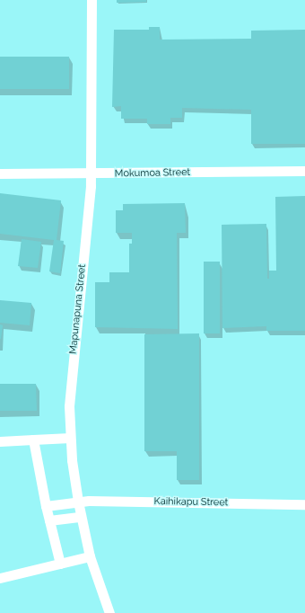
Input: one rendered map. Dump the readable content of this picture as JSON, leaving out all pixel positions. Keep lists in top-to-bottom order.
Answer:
{
  "streets": {
    "street": ["Mokumoa Street", "Mapunapuna Street", "Kaihikapu Street"]
  },
  "crossings": [
    ["Mokumoa Street", "Mapunapuna Street"],
    ["Mapunapuna Street", "Kaihikapu Street"]
  ]
}
